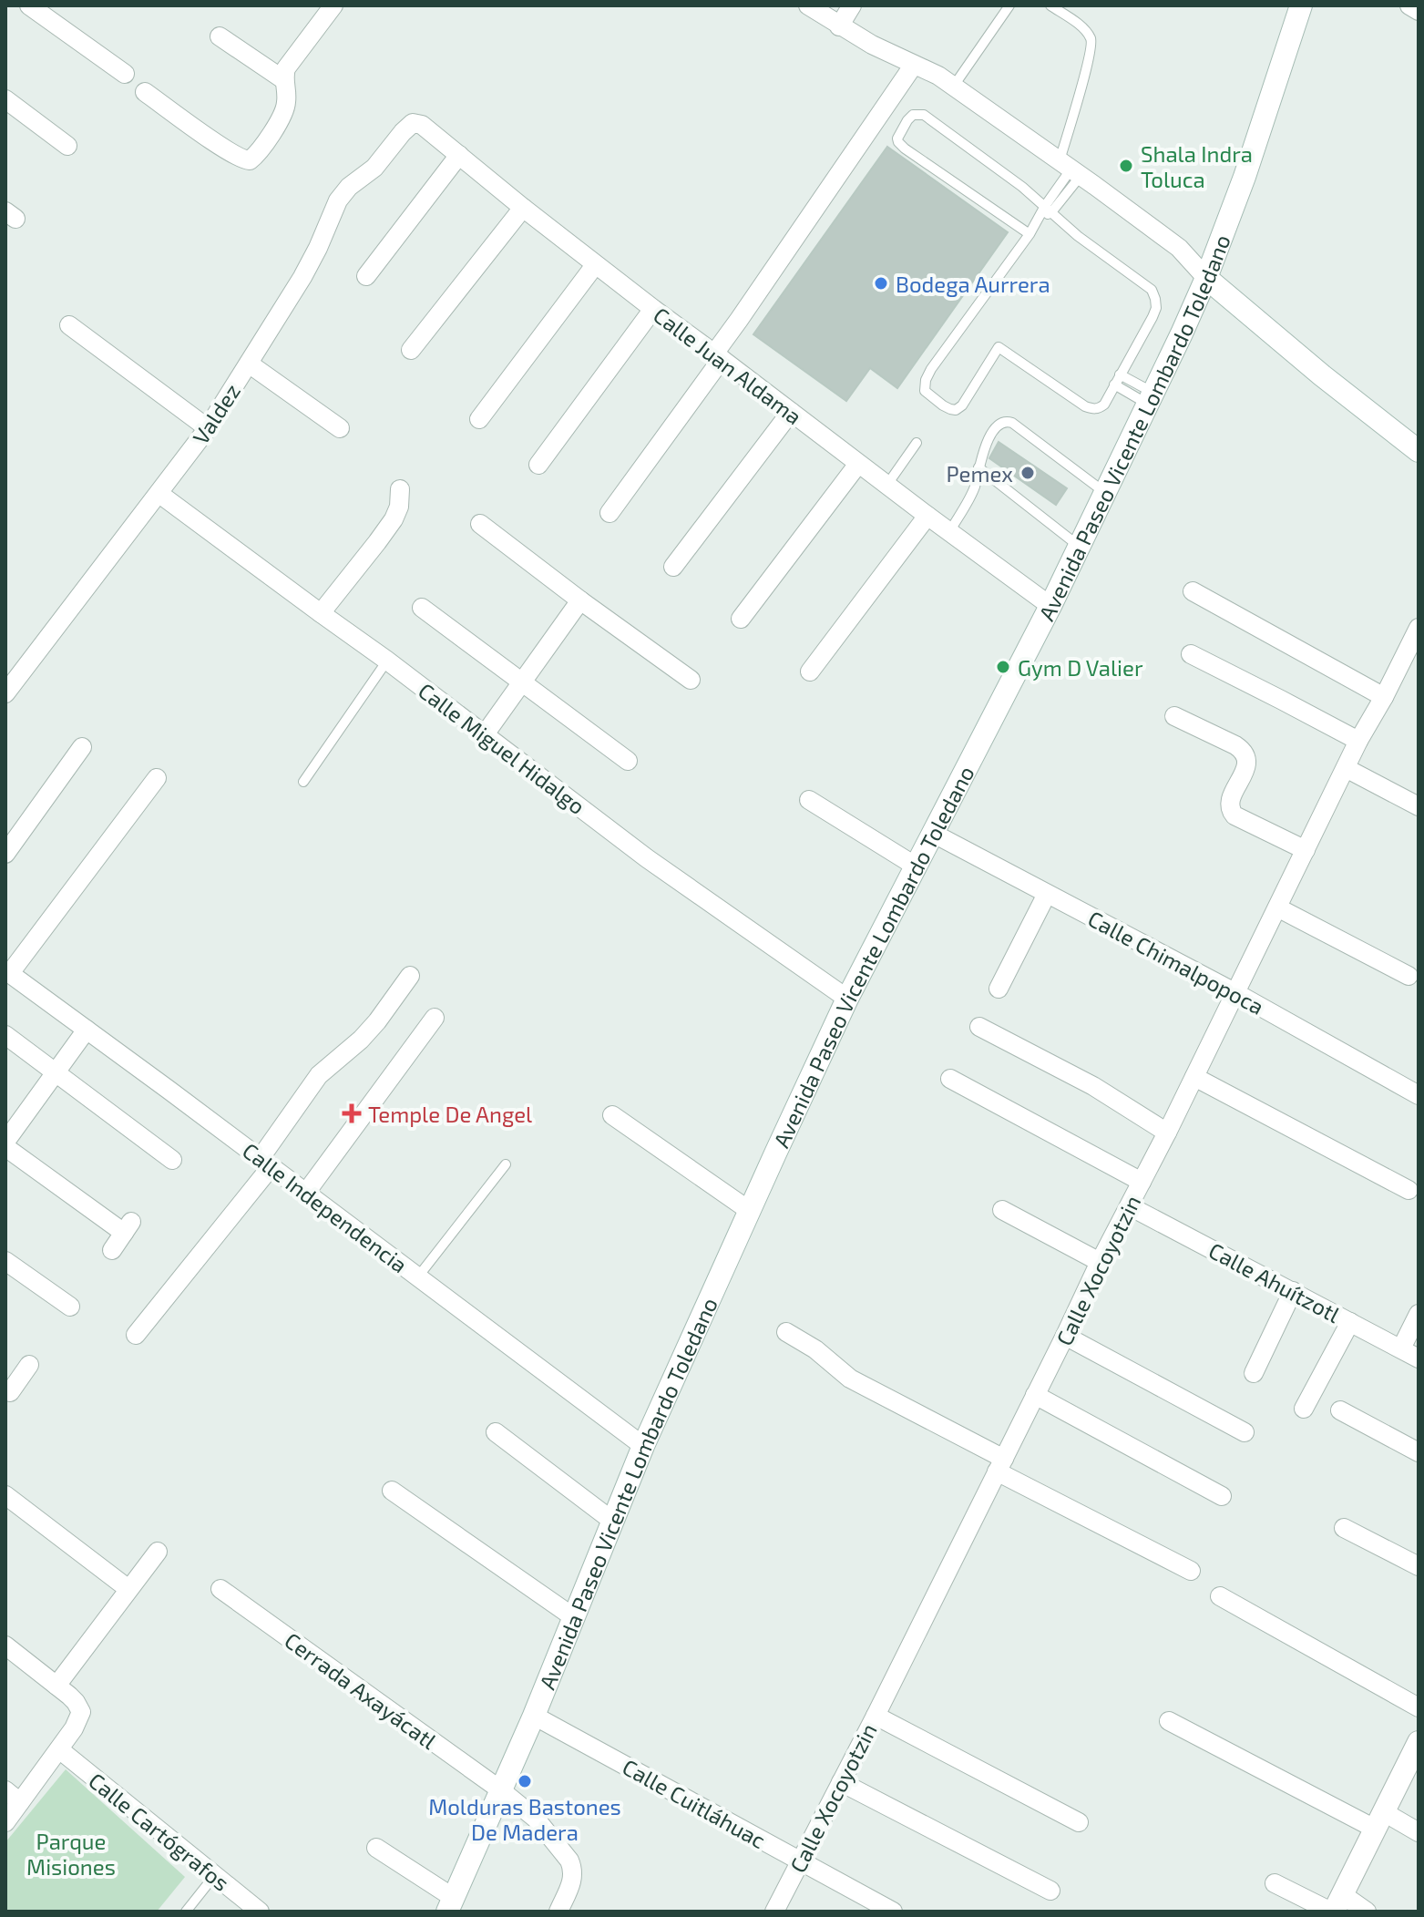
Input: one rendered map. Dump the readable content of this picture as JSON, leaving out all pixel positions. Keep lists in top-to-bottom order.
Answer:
{
  "streets": {
    "main road": ["Avenida Paseo Vicente Lombardo Toledano"],
    "street": [
      "Calle Juan Aldama",
      "Valdez",
      "Calle Miguel Hidalgo",
      "Calle Chimalpopoca",
      "Calle Independencia",
      "Calle Xocoyotzin",
      "Calle Ahuítzotl",
      "Cerrada Axayácatl",
      "Calle Cuitláhuac",
      "Calle Cartógrafos"
    ]
  },
  "crossings": [
    ["Calle Juan Aldama", "Valdez"],
    ["Calle Juan Aldama", "Avenida Paseo Vicente Lombardo Toledano"],
    ["Valdez", "Calle Miguel Hidalgo"],
    ["Avenida Paseo Vicente Lombardo Toledano", "Calle Miguel Hidalgo"],
    ["Avenida Paseo Vicente Lombardo Toledano", "Calle Chimalpopoca"],
    ["Avenida Paseo Vicente Lombardo Toledano", "Calle Independencia"],
    ["Avenida Paseo Vicente Lombardo Toledano", "Cerrada Axayácatl"],
    ["Avenida Paseo Vicente Lombardo Toledano", "Calle Cuitláhuac"],
    ["Calle Chimalpopoca", "Calle Xocoyotzin"],
    ["Calle Xocoyotzin", "Calle Ahuítzotl"],
    ["Calle Xocoyotzin", "Calle Cuitláhuac"]
  ],
  "parks": ["Parque Misiones"],
  "places": {
    "other": [
      "Shala Indra Toluca",
      "Bodega Aurrera",
      "Pemex",
      "Gym D Valier",
      "Molduras Bastones De Madera"
    ],
    "health": ["Temple De Angel"]
  }
}
